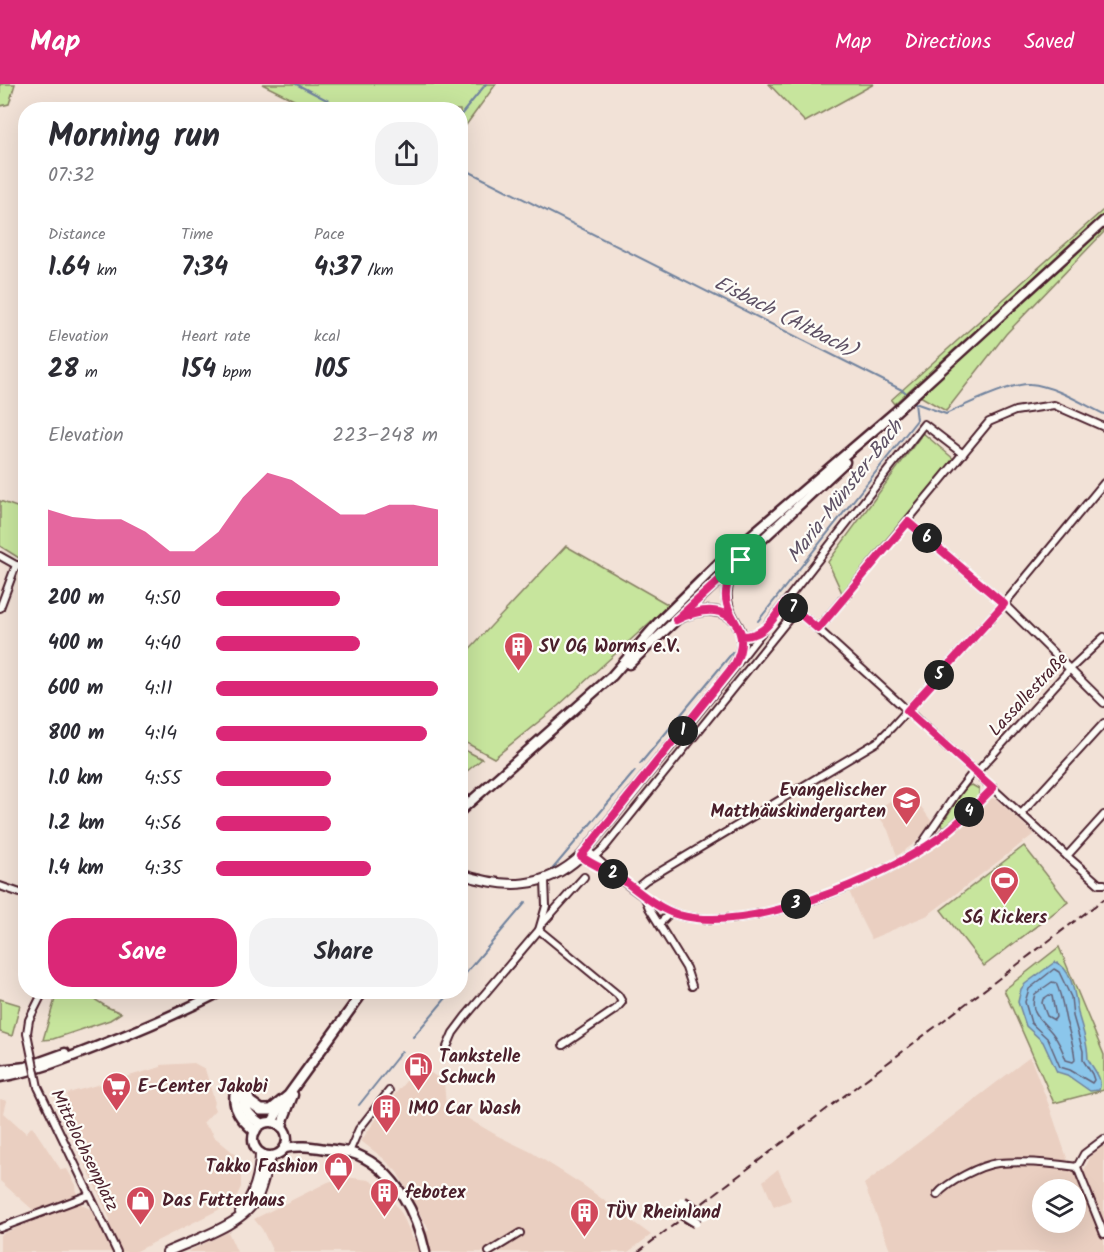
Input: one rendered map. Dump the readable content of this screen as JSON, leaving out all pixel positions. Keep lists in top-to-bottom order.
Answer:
{
  "streets": {
    "street": ["Lassallestraße", "Mittelochsenplatz"]
  },
  "water": ["Eisbach (Altbach)", "Maria-Münster-Bach"],
  "places": {
    "building": [
      "SV OG Worms e.V.",
      "IMO Car Wash",
      "febotex",
      "TÜV Rheinland"
    ],
    "school or university": ["Evangelischer Matthäuskindergarten"],
    "sports": ["SG Kickers"],
    "fuel station": ["Tankstelle Schuch"],
    "supermarket": ["E-Center Jakobi"],
    "shop": ["Takko Fashion", "Das Futterhaus"]
  },
  "page": {
    "header": "Map",
    "nav": ["Map", "Directions", "Saved"],
    "heading": ["Morning run", "07:32"],
    "stats": [
      ["Distance", "1.64 km"],
      ["Time", "7:34"],
      ["Pace", "4:37 /km"],
      ["Elevation", "28 m"],
      ["Heart rate", "154 bpm"],
      ["kcal", "105"]
    ],
    "chart": ["Elevation", "223–248 m"],
    "pins": [
      "6",
      "7",
      "5",
      "1",
      "4",
      "2",
      "3"
    ],
    "list": [
      {
        "name": "200 m",
        "note": "4:50"
      },
      {
        "name": "400 m",
        "note": "4:40"
      },
      {
        "name": "600 m",
        "note": "4:11"
      },
      {
        "name": "800 m",
        "note": "4:14"
      },
      {
        "name": "1.0 km",
        "note": "4:55"
      },
      {
        "name": "1.2 km",
        "note": "4:56"
      },
      {
        "name": "1.4 km",
        "note": "4:35"
      }
    ],
    "buttons": ["Save", "Share"]
  }
}
